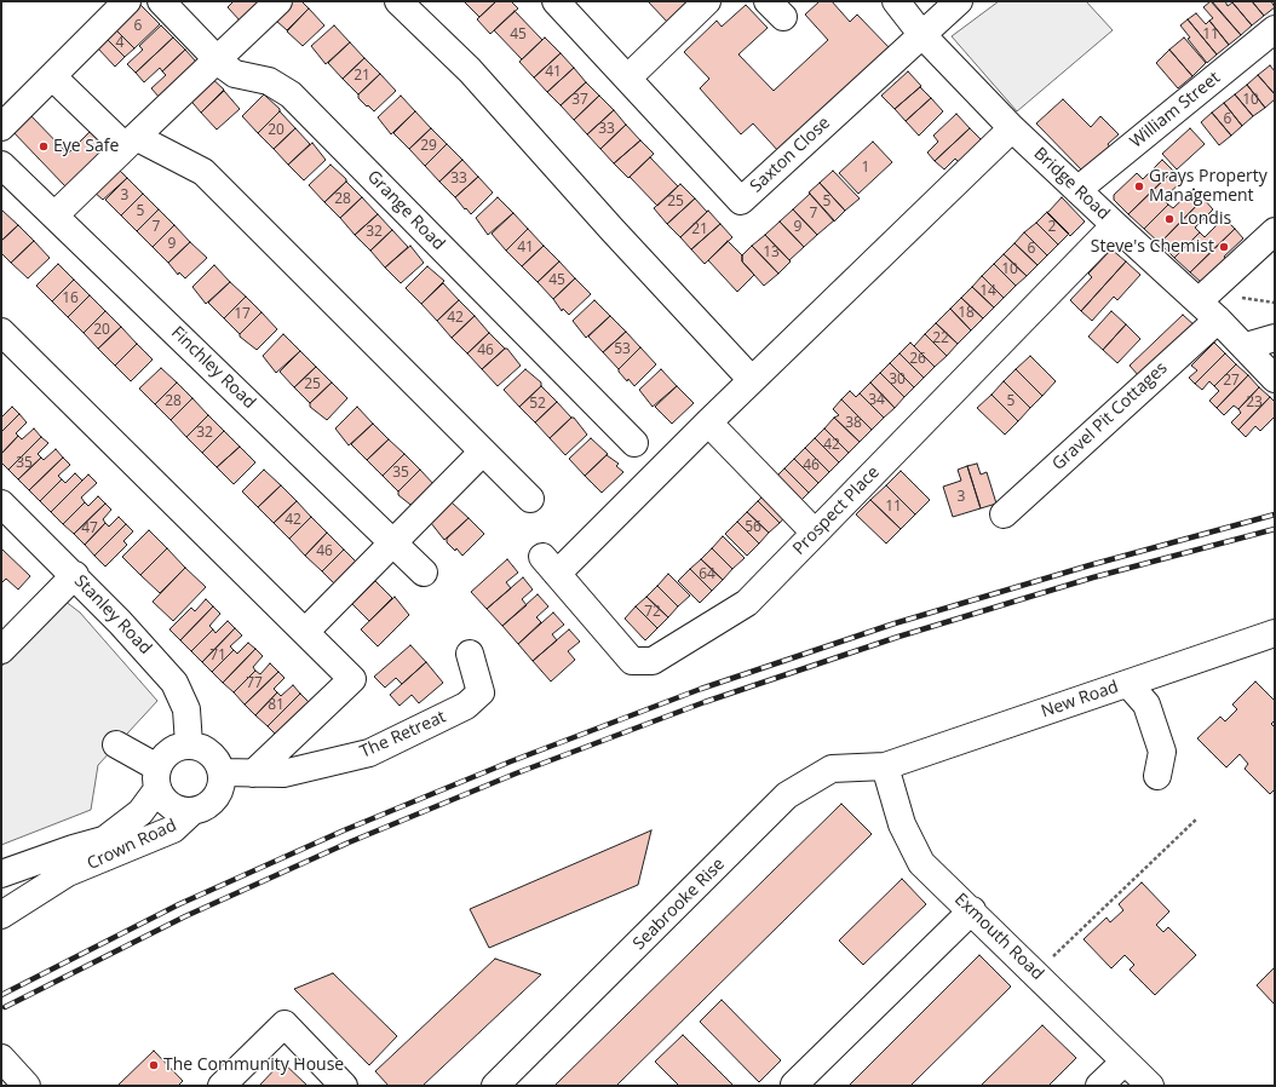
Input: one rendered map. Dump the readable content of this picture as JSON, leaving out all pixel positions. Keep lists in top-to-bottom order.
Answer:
{
  "streets": {
    "street": [
      "William Street",
      "Saxton Close",
      "Bridge Road",
      "Grange Road",
      "Finchley Road",
      "Gravel Pit Cottages",
      "Prospect Place",
      "Stanley Road",
      "New Road",
      "The Retreat",
      "Crown Road",
      "Seabrooke Rise",
      "Exmouth Road"
    ]
  },
  "crossings": [
    ["William Street", "Bridge Road"],
    ["Saxton Close", "Bridge Road"],
    ["Bridge Road", "Gravel Pit Cottages"],
    ["Bridge Road", "Prospect Place"],
    ["Stanley Road", "The Retreat"],
    ["Stanley Road", "Crown Road"],
    ["New Road", "Seabrooke Rise"],
    ["New Road", "Exmouth Road"],
    ["The Retreat", "Crown Road"],
    ["Seabrooke Rise", "Exmouth Road"]
  ],
  "places": [
    "Eye Safe",
    "Grays Property Management",
    "Londis",
    "Steve's Chemist",
    "The Community House"
  ],
  "house_numbers": [
    "6",
    "45",
    "11",
    "4",
    "41",
    "21",
    "37",
    "10",
    "6",
    "33",
    "20",
    "29",
    "1",
    "33",
    "3",
    "28",
    "25",
    "5",
    "5",
    "7",
    "7",
    "9",
    "2",
    "21",
    "32",
    "9",
    "41",
    "6",
    "13",
    "10",
    "45",
    "14",
    "16",
    "18",
    "17",
    "42",
    "20",
    "22",
    "53",
    "46",
    "26",
    "30",
    "27",
    "25",
    "34",
    "28",
    "5",
    "23",
    "52",
    "38",
    "32",
    "42",
    "35",
    "46",
    "35",
    "3",
    "11",
    "42",
    "56",
    "47",
    "46",
    "64",
    "72",
    "71",
    "77",
    "81"
  ]
}
